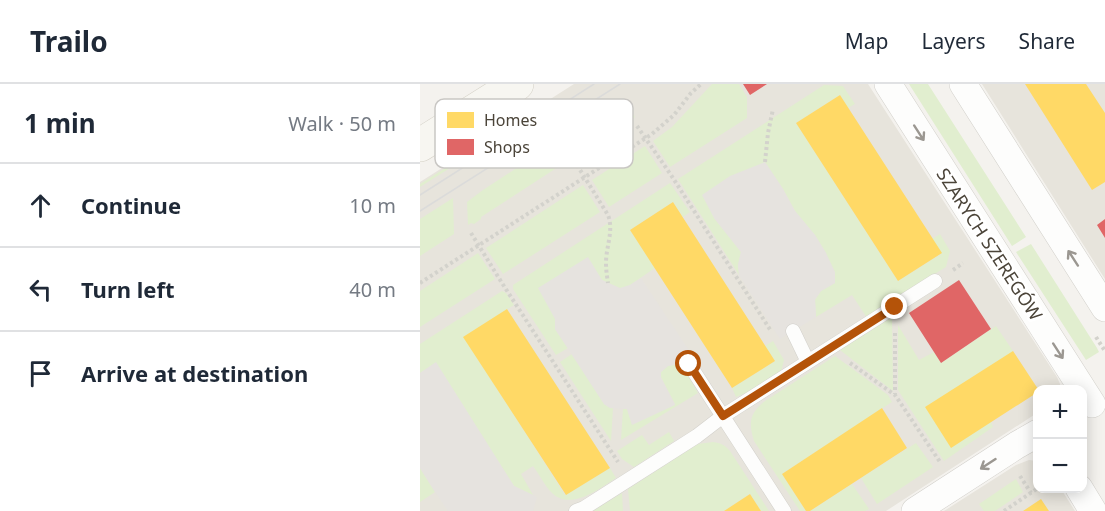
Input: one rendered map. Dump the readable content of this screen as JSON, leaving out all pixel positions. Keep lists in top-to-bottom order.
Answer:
{
  "streets": {
    "street": ["SZARYCH SZEREGÓW"]
  },
  "legend": ["Homes", "Shops"],
  "page": {
    "header": "Trailo",
    "nav": ["Map", "Layers", "Share"],
    "heading": ["1 min", "Walk · 50 m"],
    "list": [
      ["Continue", "10 m"],
      ["Turn left", "40 m"],
      "Arrive at destination"
    ],
    "map_buttons": ["+", "−"]
  }
}
